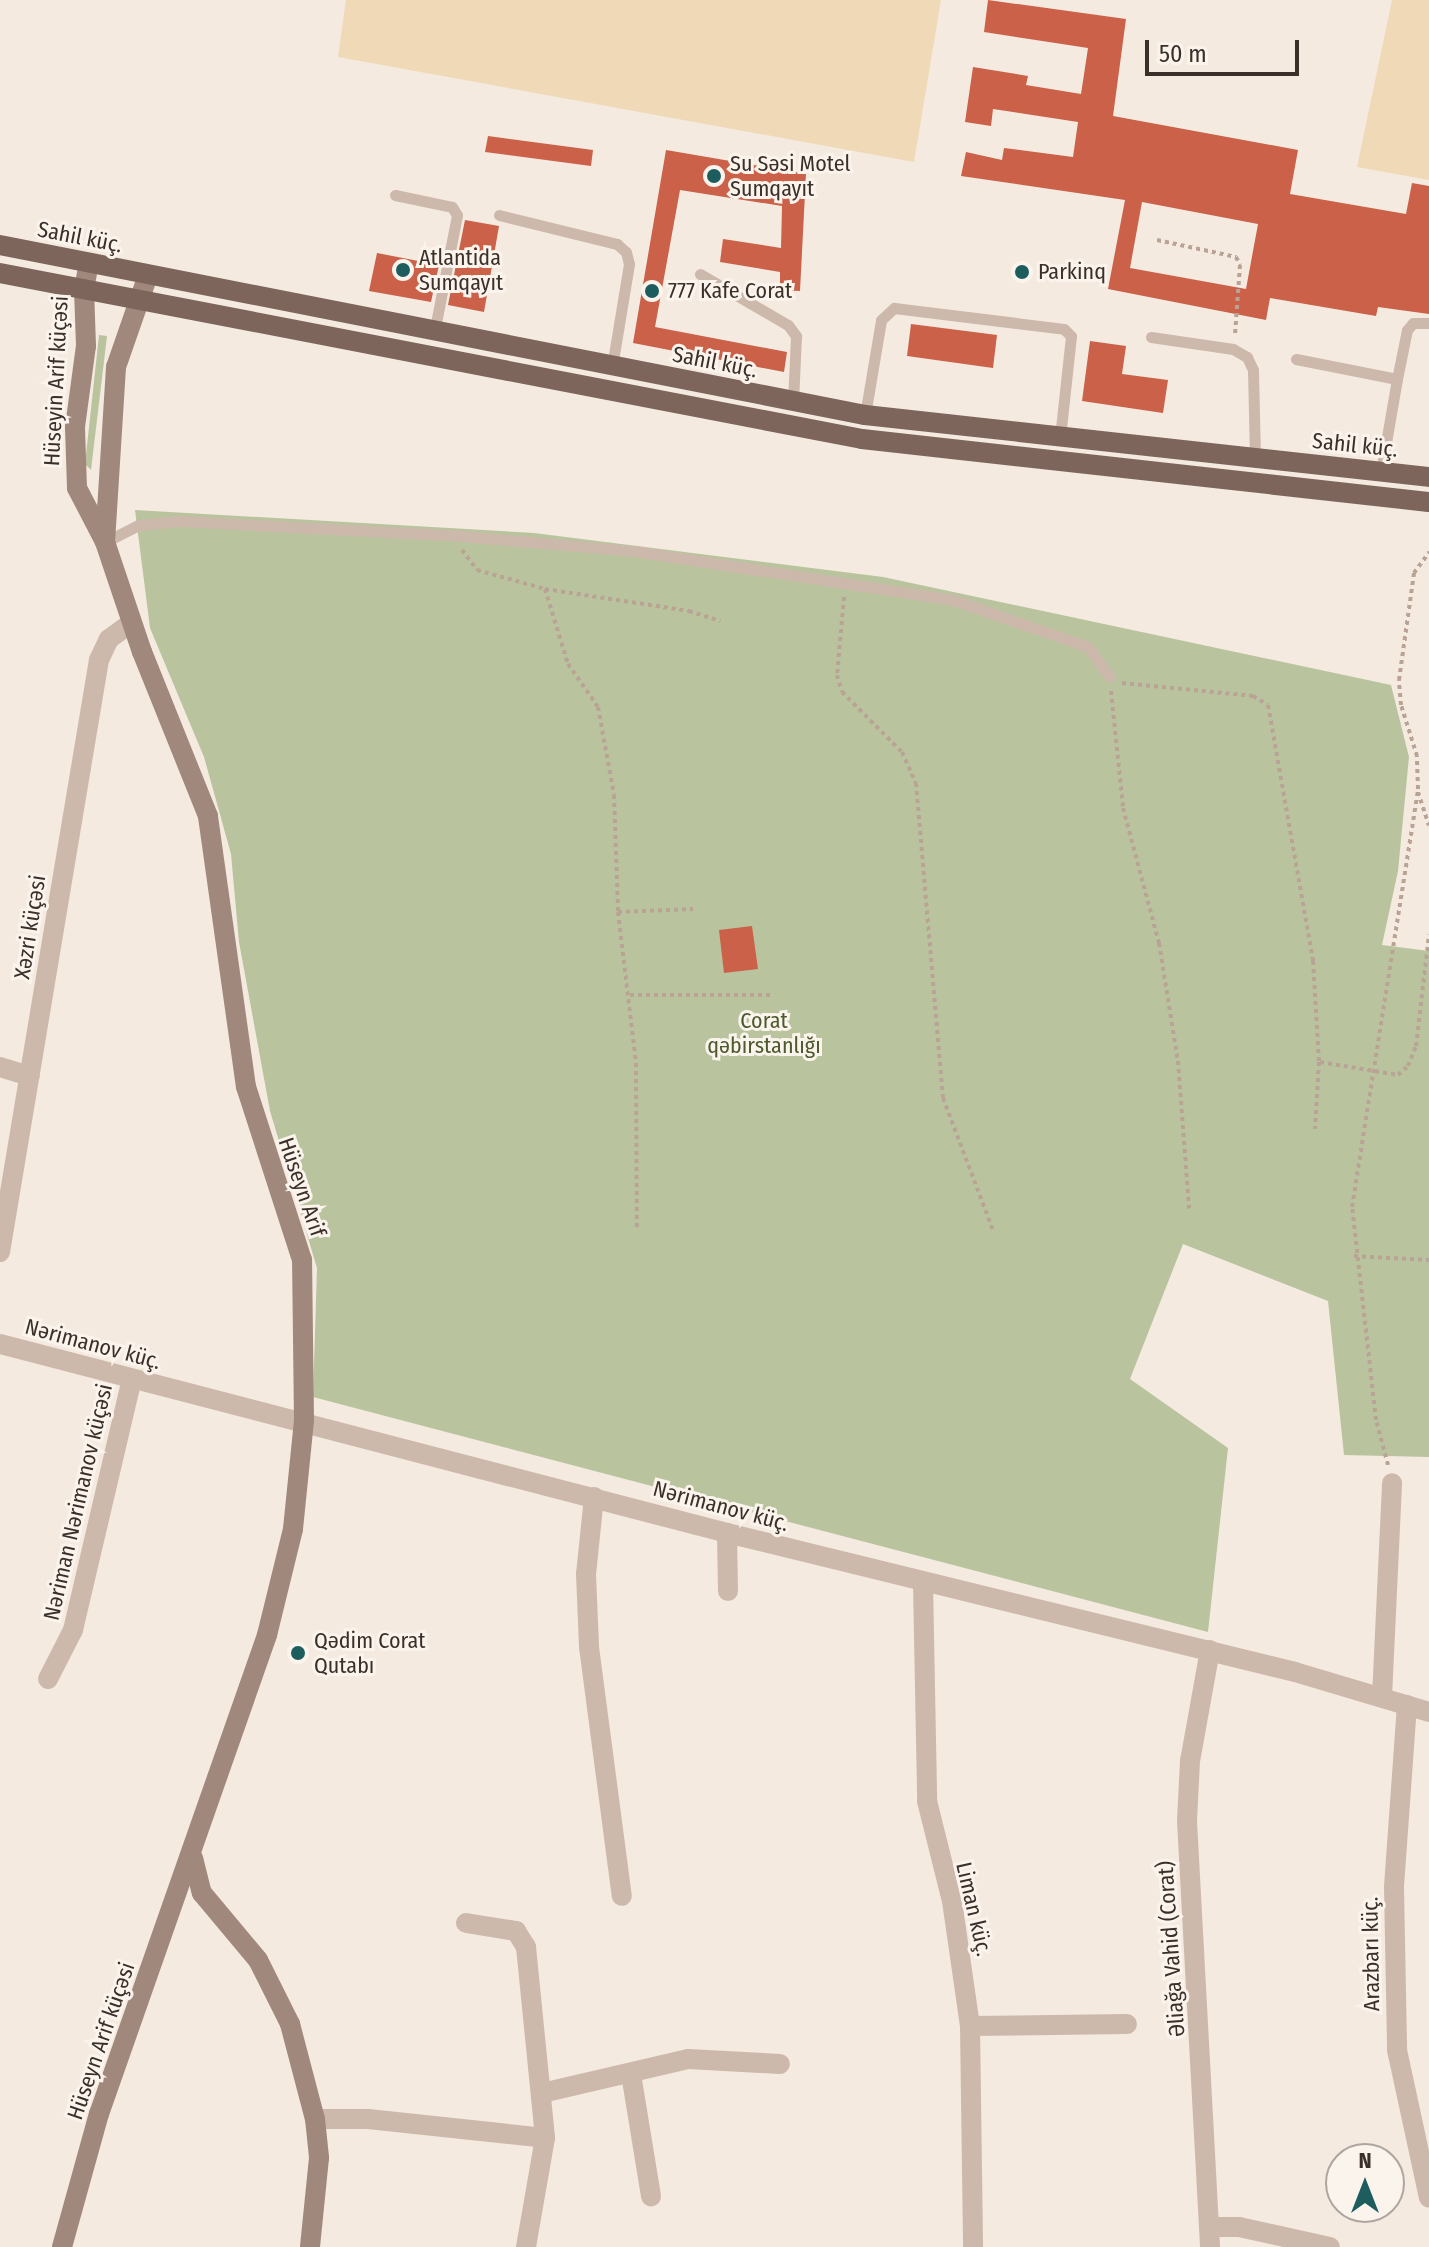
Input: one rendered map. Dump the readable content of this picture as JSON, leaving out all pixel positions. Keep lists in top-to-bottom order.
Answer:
{
  "streets": {
    "main road": ["Sahil küç."],
    "street": [
      "Hüseyin Arif küçəsi",
      "Xəzri küçəsi",
      "Hüseyn Arif",
      "Nərimanov küç.",
      "Nəriman Nərimanov küçəsi",
      "Liman küç.",
      "Əliağa Vahid (Corat)",
      "Arazbarı küç.",
      "Hüseyn Arif küçəsi"
    ]
  },
  "crossings": [
    ["Sahil küç.", "Hüseyin Arif küçəsi"],
    ["Hüseyin Arif küçəsi", "Hüseyn Arif"],
    ["Xəzri küçəsi", "Hüseyn Arif"],
    ["Hüseyn Arif", "Nərimanov küç."],
    ["Hüseyn Arif", "Hüseyn Arif küçəsi"],
    ["Nərimanov küç.", "Nəriman Nərimanov küçəsi"],
    ["Nərimanov küç.", "Liman küç."],
    ["Nərimanov küç.", "Əliağa Vahid (Corat)"],
    ["Nərimanov küç.", "Arazbarı küç."]
  ],
  "parks": ["Corat qəbirstanlığı"],
  "places": [
    "Su Səsi Motel Sumqayıt",
    "Atlantida Sumqayıt",
    "Parkinq",
    "777 Kafe Corat",
    "Qədim Corat Qutabı"
  ],
  "scale_bar": "50 m",
  "north": "top"
}
